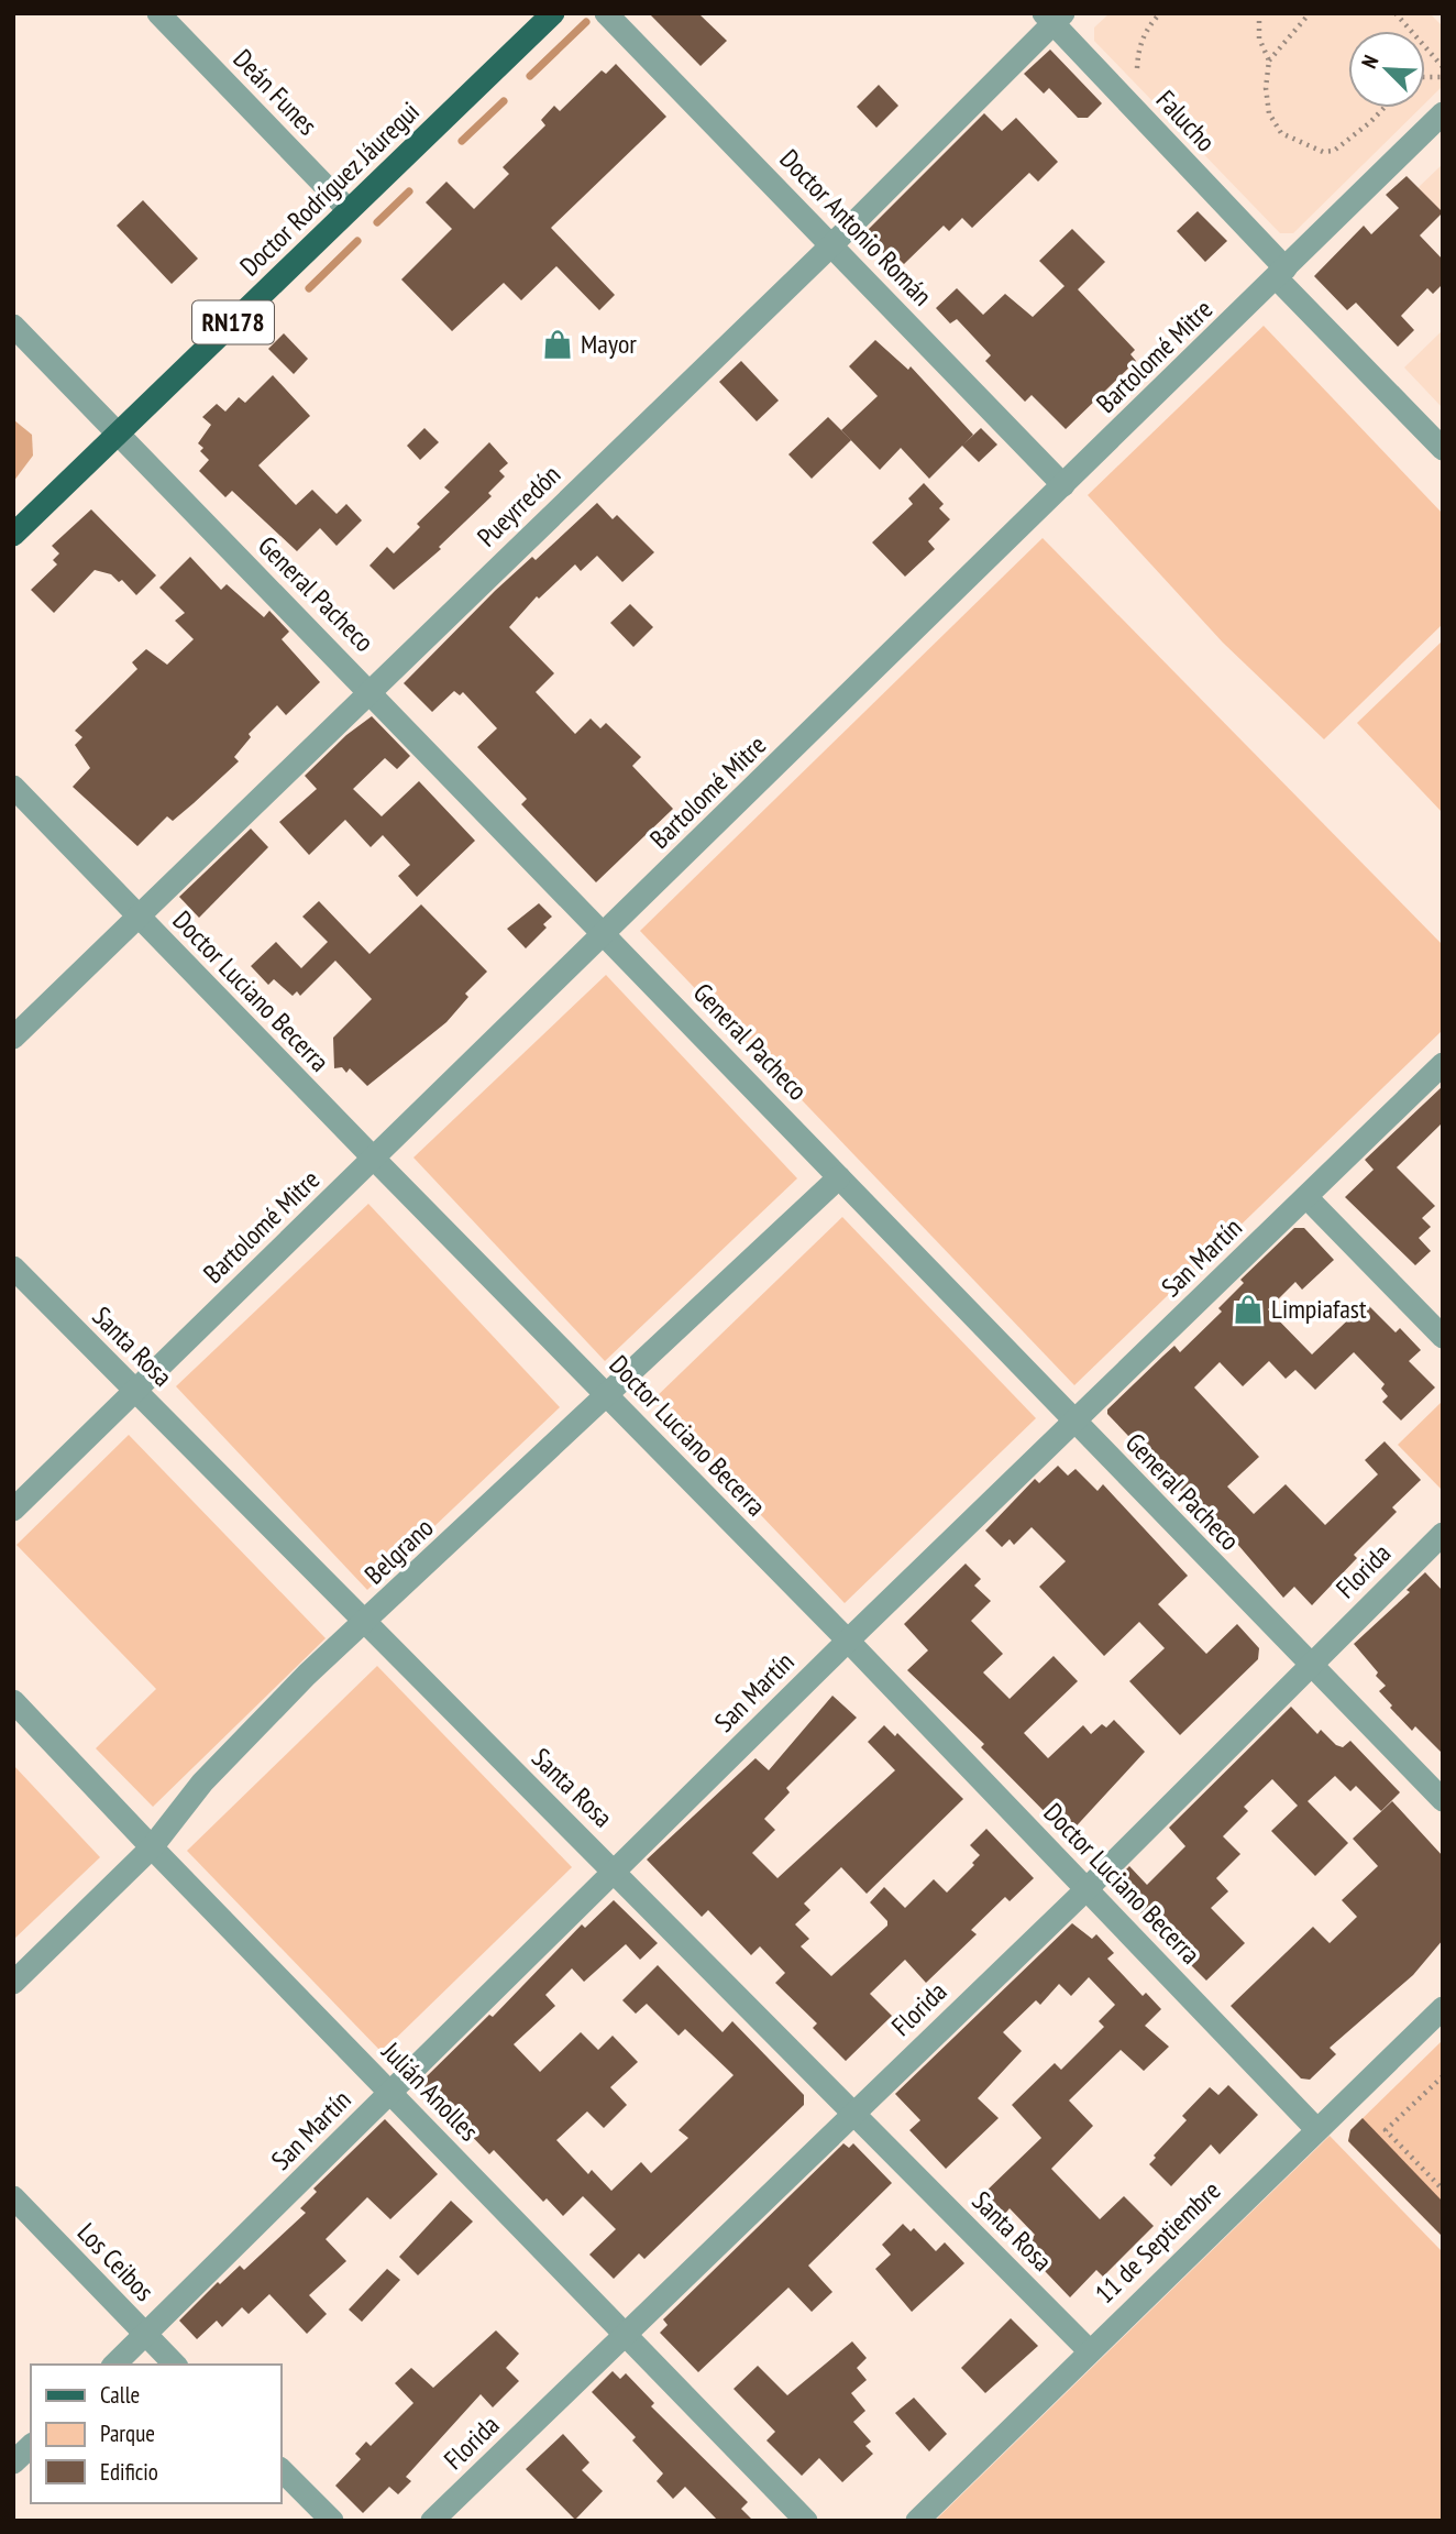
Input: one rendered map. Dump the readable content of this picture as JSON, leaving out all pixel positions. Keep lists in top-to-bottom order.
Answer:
{
  "streets": {
    "main road": ["Doctor Rodríguez Jáuregui", "RN178"],
    "street": [
      "Deán Funes",
      "Falucho",
      "Doctor Antonio Román",
      "Bartolomé Mitre",
      "Pueyrredón",
      "General Pacheco",
      "Doctor Luciano Becerra",
      "San Martín",
      "Santa Rosa",
      "Belgrano",
      "Florida",
      "Julián Anolles",
      "11 de Septiembre",
      "Los Ceibos"
    ]
  },
  "crossings": [
    ["Deán Funes", "Doctor Rodríguez Jáuregui"],
    ["Falucho", "Bartolomé Mitre"],
    ["Falucho", "Pueyrredón"],
    ["Doctor Rodríguez Jáuregui", "General Pacheco"],
    ["Doctor Antonio Román", "Bartolomé Mitre"],
    ["Doctor Antonio Román", "Pueyrredón"],
    ["Bartolomé Mitre", "General Pacheco"],
    ["Bartolomé Mitre", "Doctor Luciano Becerra"],
    ["Bartolomé Mitre", "Santa Rosa"],
    ["Pueyrredón", "General Pacheco"],
    ["Pueyrredón", "Doctor Luciano Becerra"],
    ["General Pacheco", "San Martín"],
    ["General Pacheco", "Belgrano"],
    ["General Pacheco", "Florida"],
    ["Doctor Luciano Becerra", "San Martín"],
    ["Doctor Luciano Becerra", "Belgrano"],
    ["Doctor Luciano Becerra", "Florida"],
    ["Doctor Luciano Becerra", "11 de Septiembre"],
    ["San Martín", "Santa Rosa"],
    ["San Martín", "Julián Anolles"],
    ["San Martín", "Los Ceibos"],
    ["Santa Rosa", "Belgrano"],
    ["Santa Rosa", "Florida"],
    ["Santa Rosa", "11 de Septiembre"],
    ["Belgrano", "Julián Anolles"],
    ["Florida", "Julián Anolles"]
  ],
  "places": {
    "shop": ["Mayor", "Limpiafast"]
  },
  "legend": ["Calle", "Parque", "Edificio"],
  "north": "top left"
}
